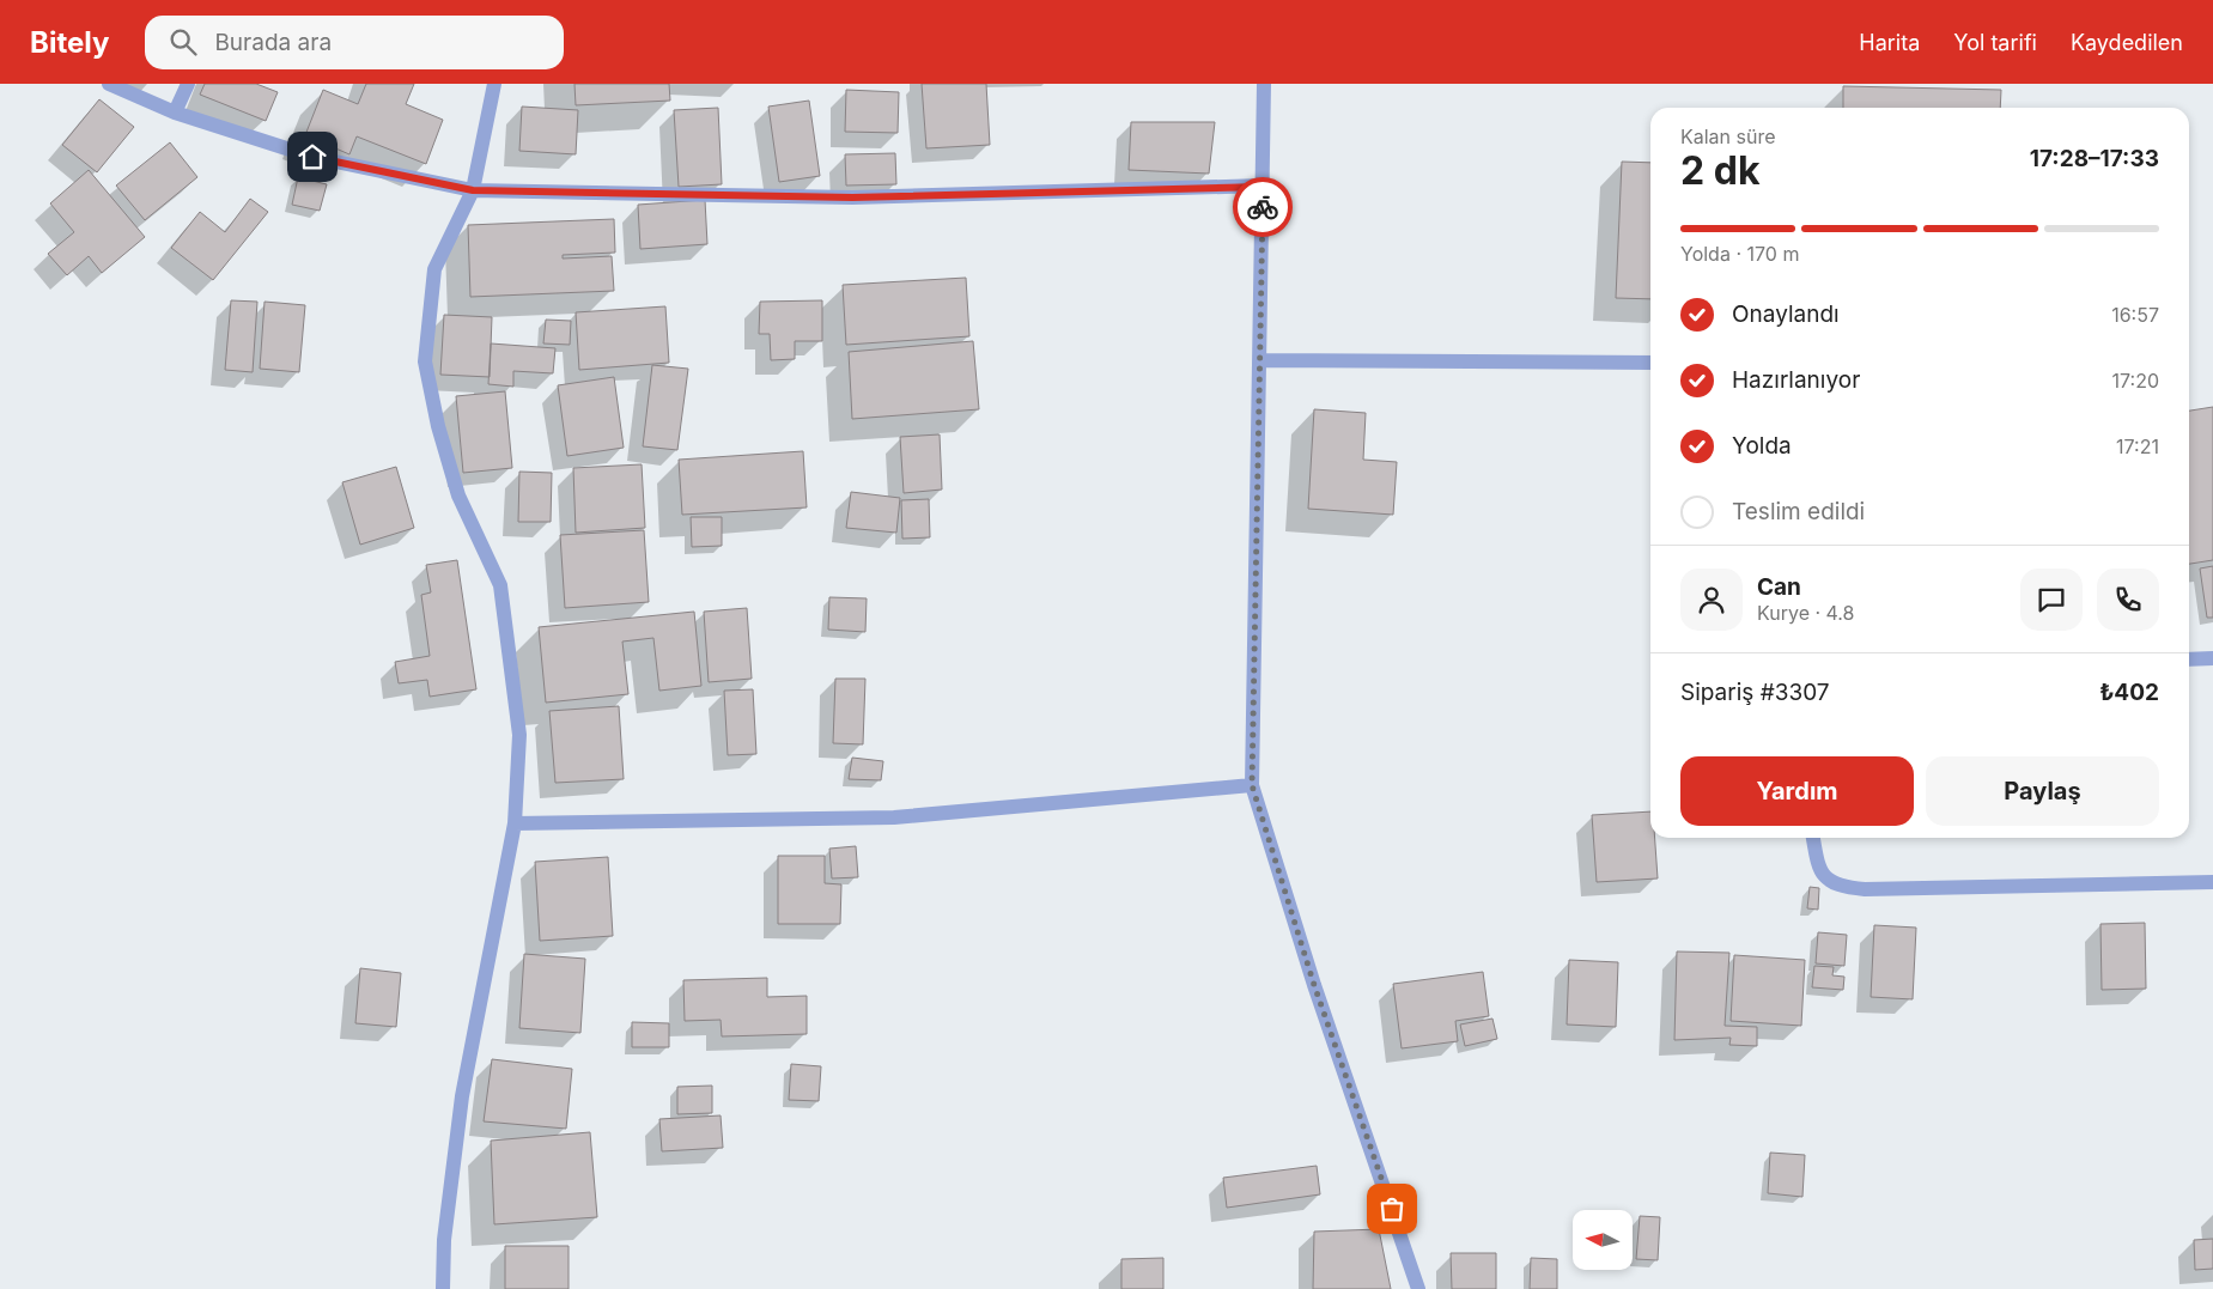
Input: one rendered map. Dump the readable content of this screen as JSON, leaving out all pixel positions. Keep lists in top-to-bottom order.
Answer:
{
  "north": "left",
  "page": {
    "header": "Bitely",
    "search": "Burada ara",
    "nav": ["Harita", "Yol tarifi", "Kaydedilen"],
    "heading": ["2 dk", "Kalan süre", "17:28–17:33"],
    "panel": [
      "Can",
      "Kurye · 4.8",
      "Sipariş #3307",
      "₺402"
    ],
    "bar": "Yolda · 170 m",
    "list": [
      ["Onaylandı", "16:57"],
      ["Hazırlanıyor", "17:20"],
      ["Yolda", "17:21"],
      "Teslim edildi"
    ],
    "buttons": ["Yardım", "Paylaş"]
  }
}
